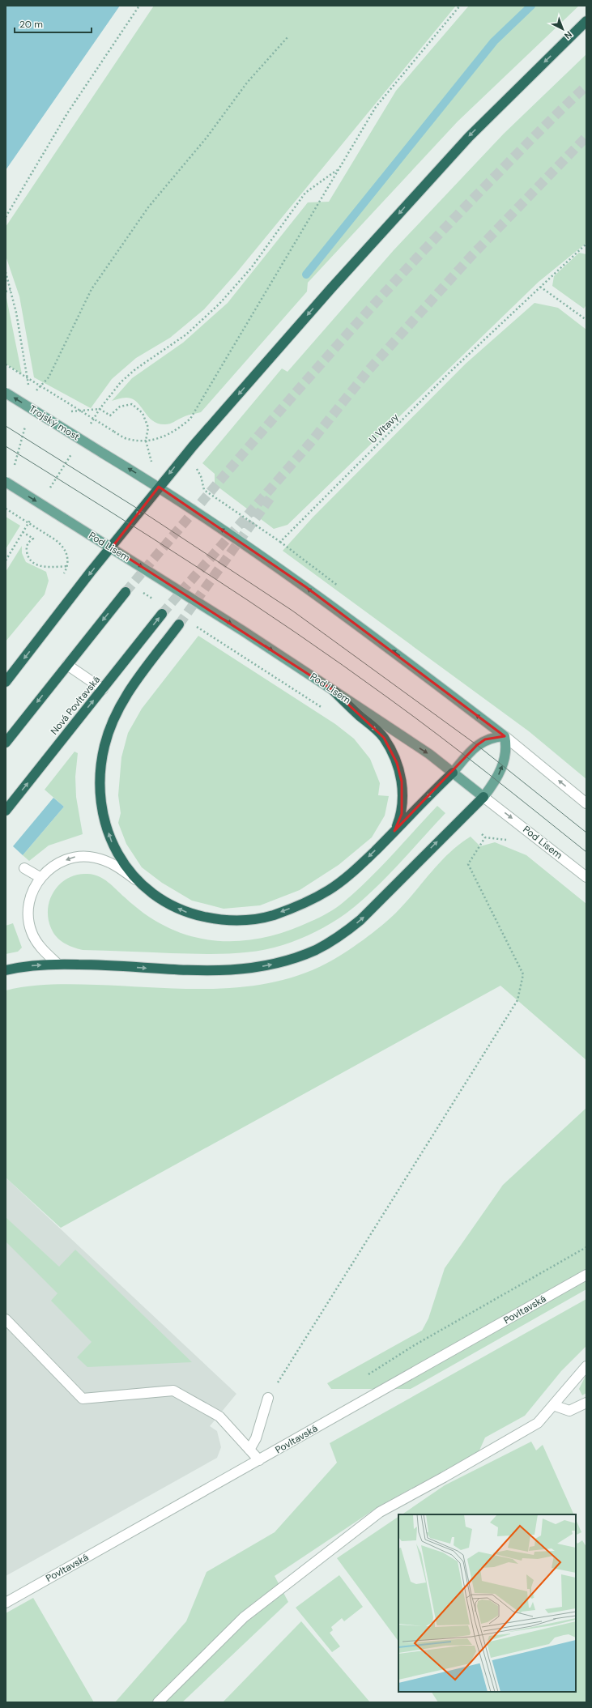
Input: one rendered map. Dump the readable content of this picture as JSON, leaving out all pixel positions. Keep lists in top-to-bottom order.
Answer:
{
  "streets": {
    "highway": ["Nová Povltavská"],
    "main road": ["Trojský most", "Pod Lisem"],
    "street": ["Povltavská"],
    "path": ["U Vltavy"]
  },
  "one_way": ["Trojský most"],
  "scale_bar": "20 m",
  "north": "bottom right"
}
